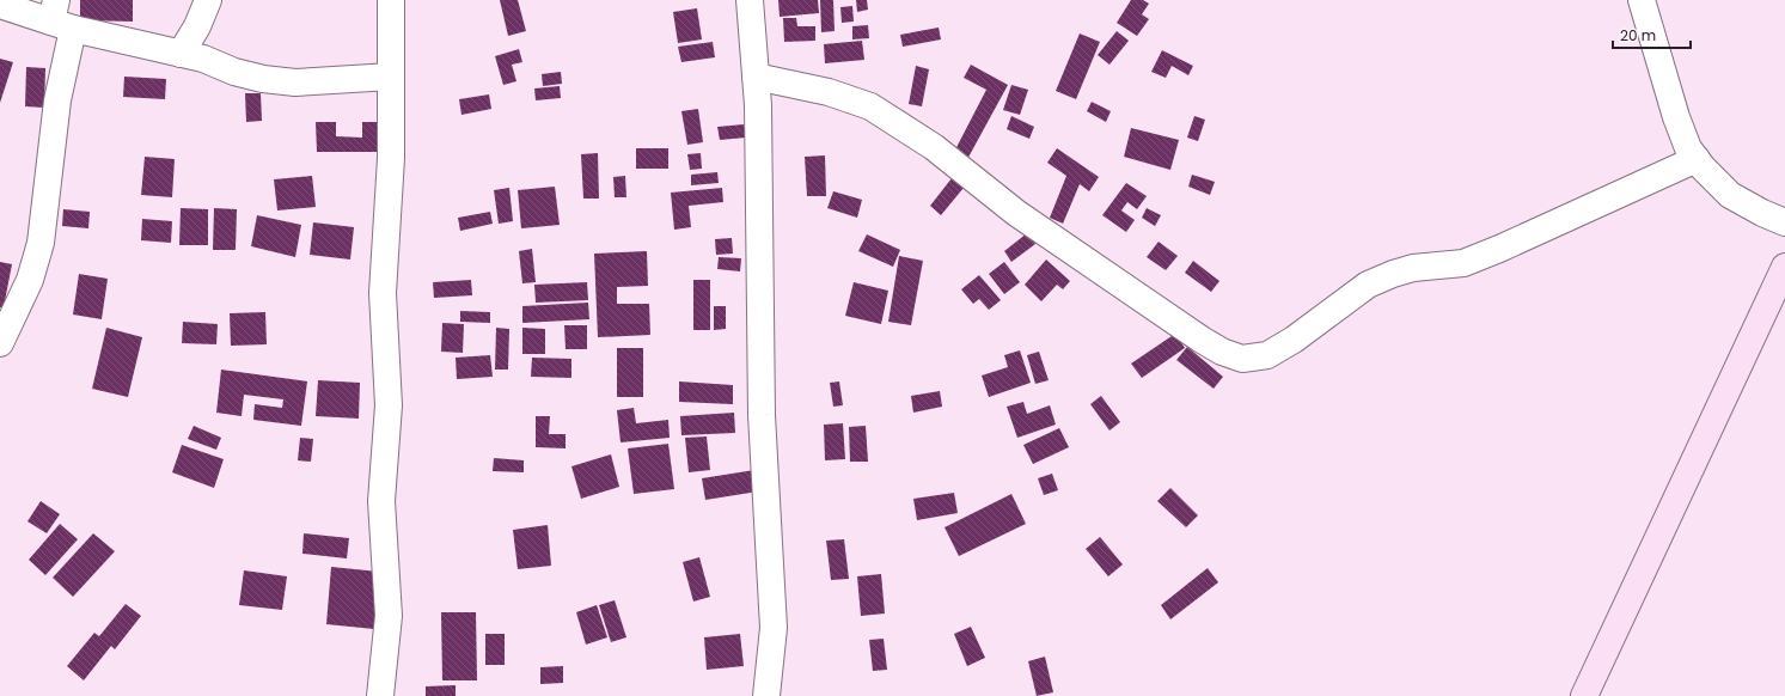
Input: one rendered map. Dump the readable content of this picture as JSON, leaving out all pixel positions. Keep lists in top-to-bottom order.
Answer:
{
  "scale_bar": "20 m"
}
